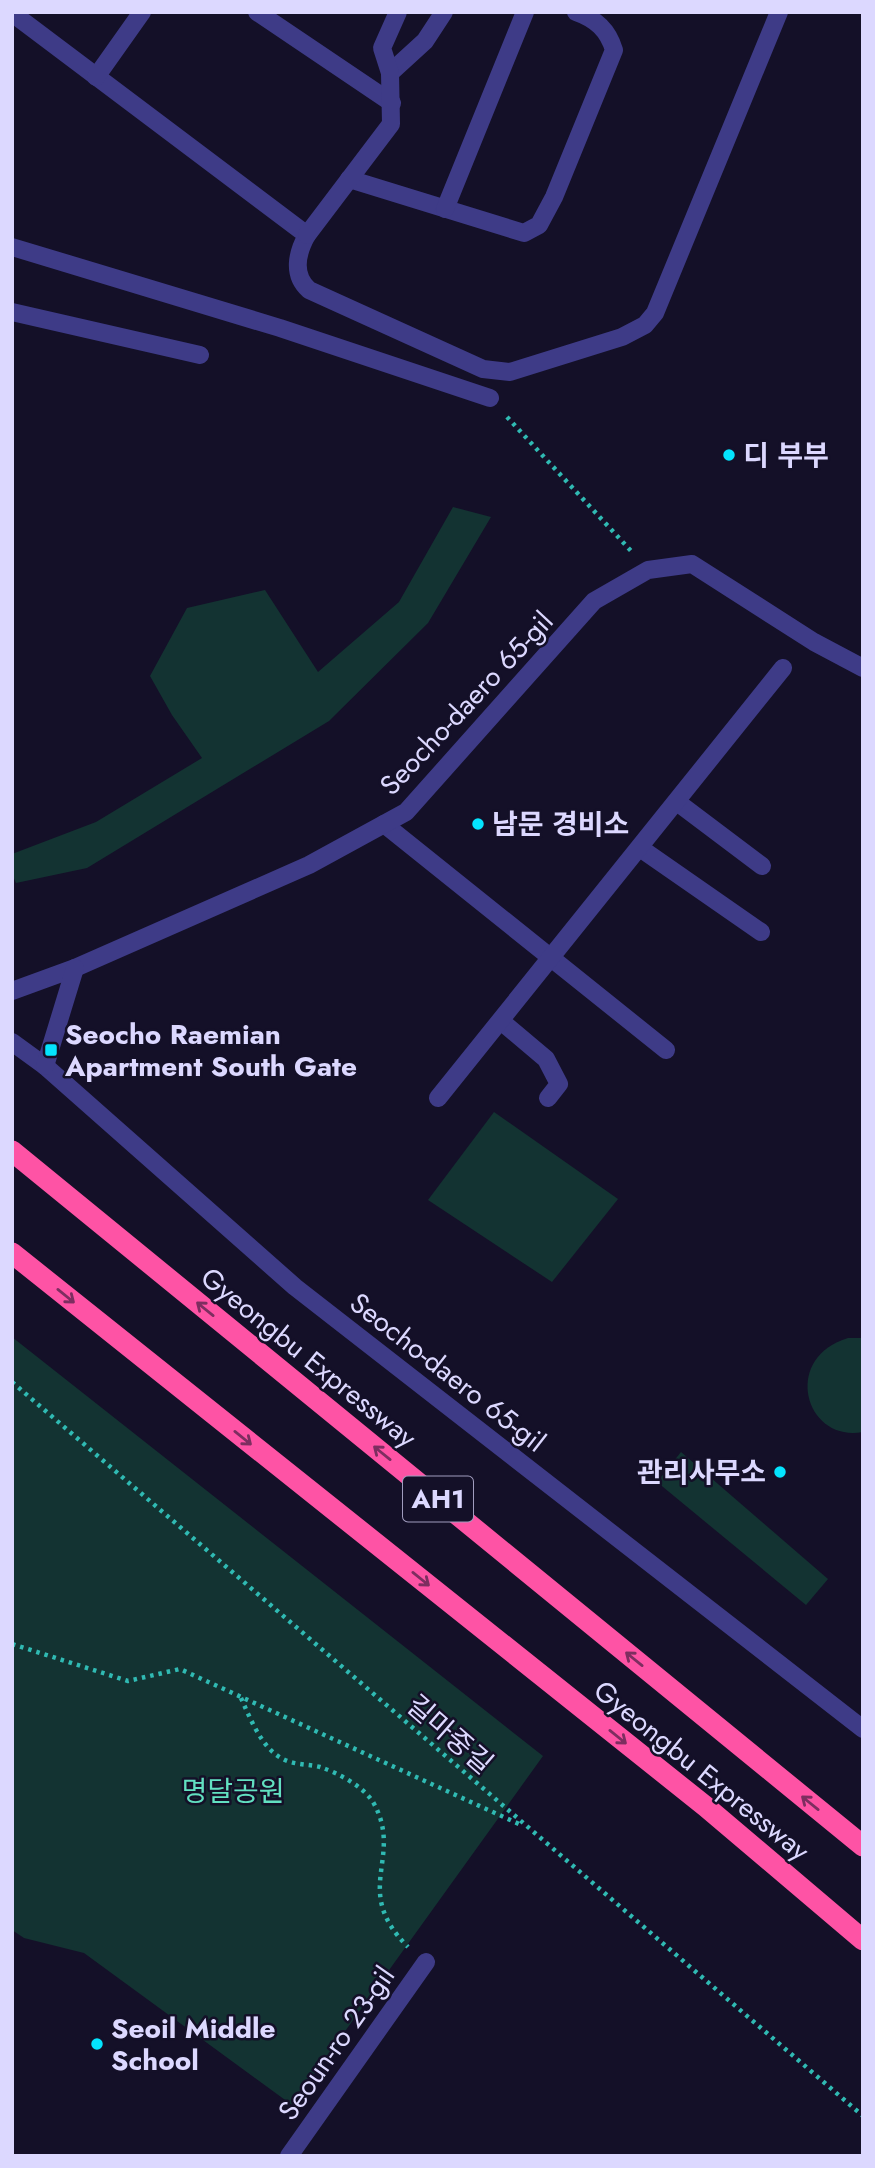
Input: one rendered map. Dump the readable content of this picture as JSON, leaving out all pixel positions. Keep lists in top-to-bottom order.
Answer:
{
  "streets": {
    "highway": ["Gyeongbu Expressway", "AH1"],
    "street": ["Seocho-daero 65-gil", "Seoun-ro 23-gil"],
    "path": ["길마중길"]
  },
  "parks": ["명달공원"],
  "places": {
    "other": [
      "디 부부",
      "남문 경비소",
      "관리사무소",
      "Seoil Middle School"
    ],
    "transit": ["Seocho Raemian Apartment South Gate"]
  }
}
